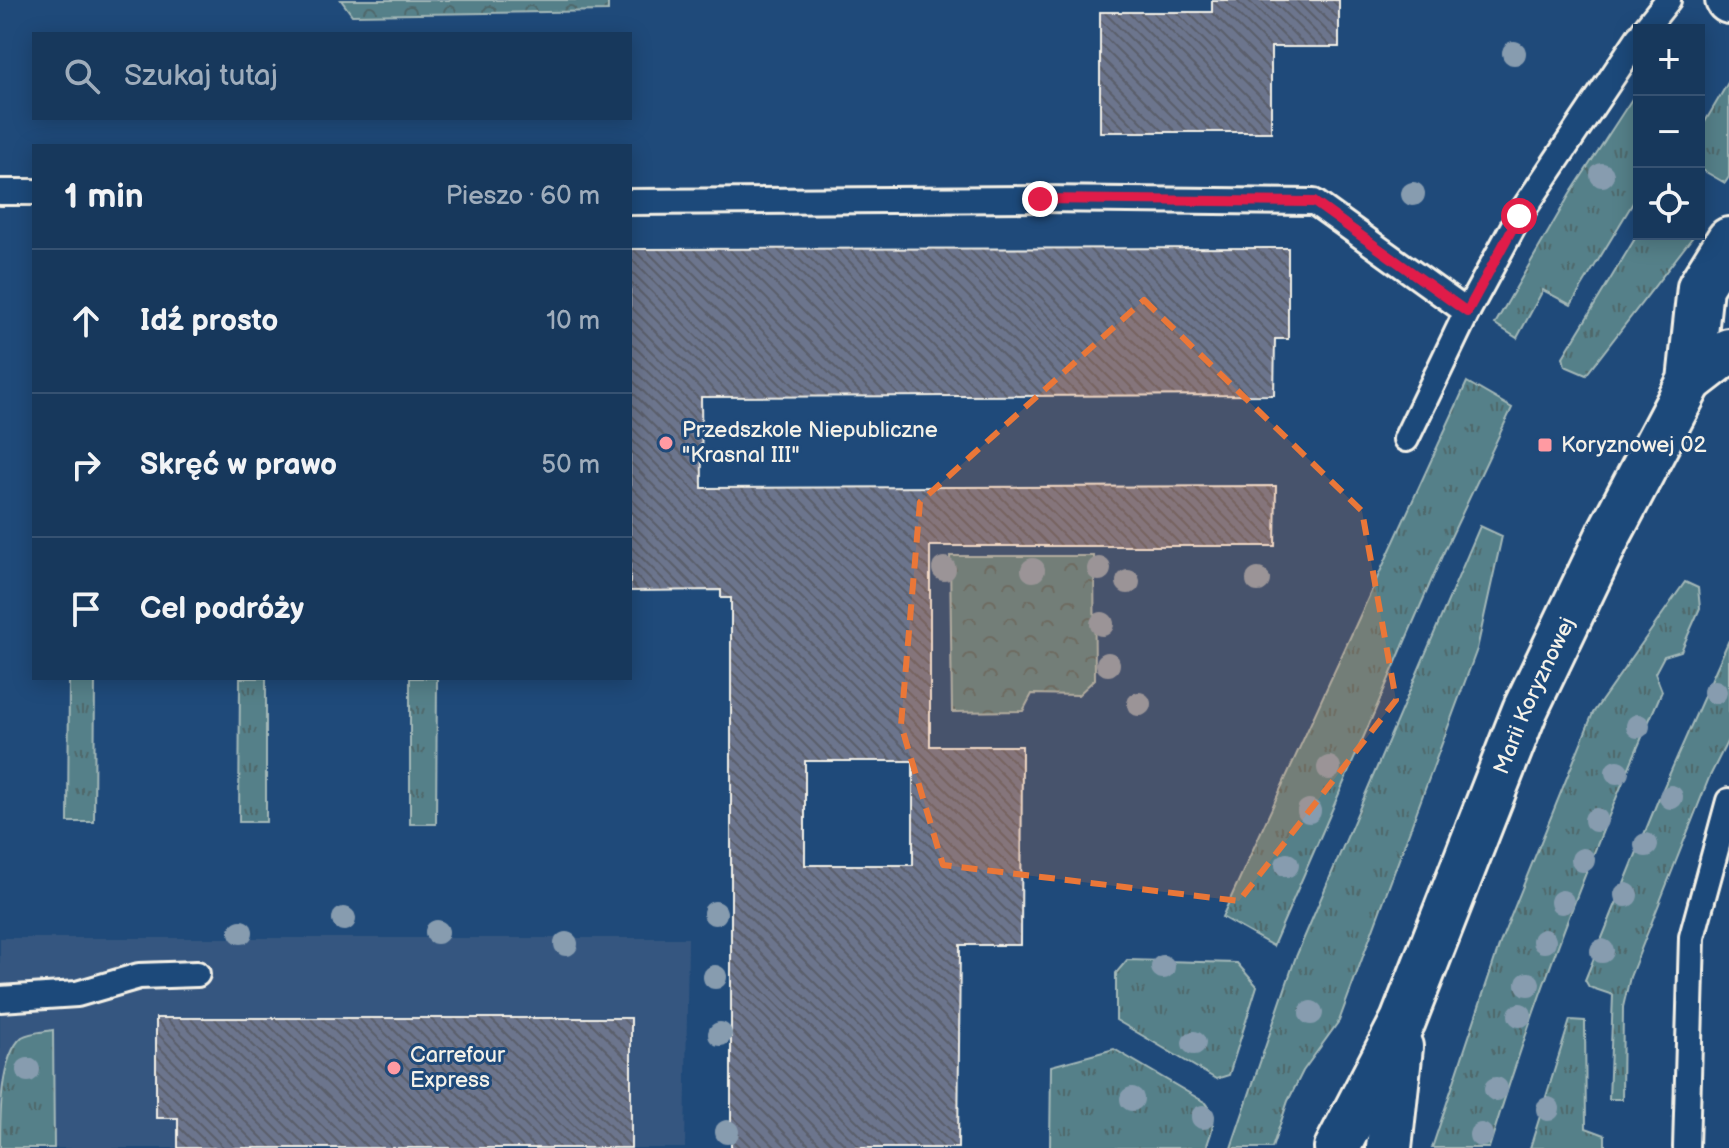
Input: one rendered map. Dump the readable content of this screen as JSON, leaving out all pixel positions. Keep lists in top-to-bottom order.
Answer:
{
  "streets": {
    "street": ["Marii Koryznowej"]
  },
  "places": {
    "other": ["Przedszkole Niepubliczne \"Krasnal III\"", "Carrefour Express"],
    "transit": ["Koryznowej 02"]
  },
  "page": {
    "map_buttons": ["+", "−"],
    "search": "Szukaj tutaj",
    "heading": ["1 min", "Pieszo · 60 m"],
    "list": [
      ["Idź prosto", "10 m"],
      ["Skręć w prawo", "50 m"],
      "Cel podróży"
    ]
  }
}
